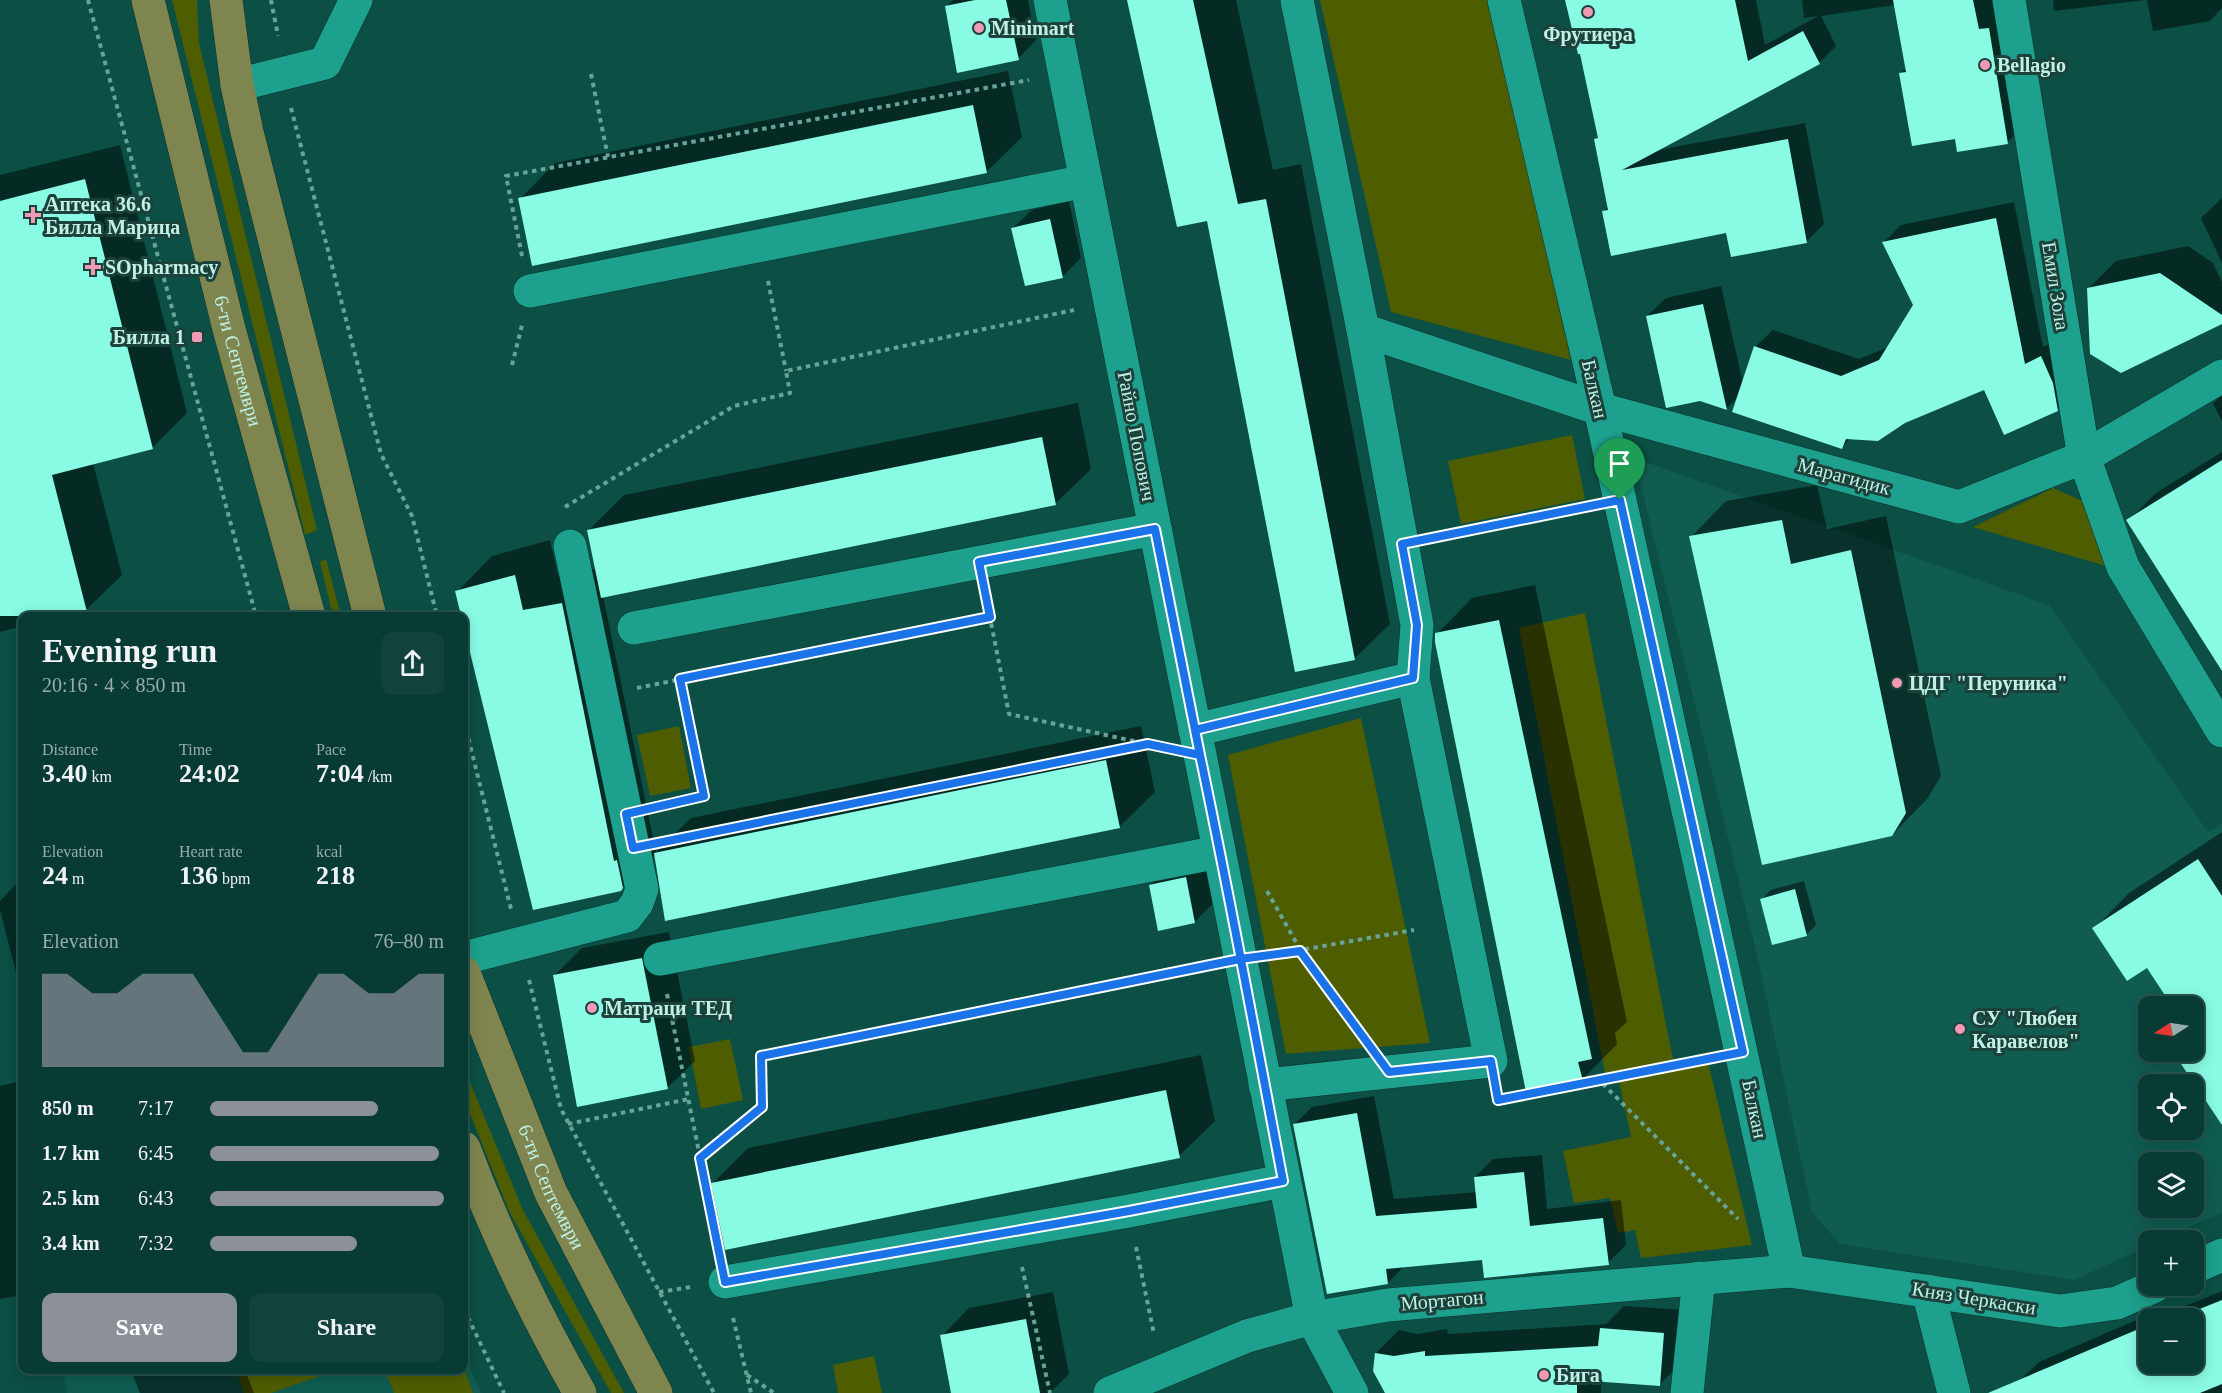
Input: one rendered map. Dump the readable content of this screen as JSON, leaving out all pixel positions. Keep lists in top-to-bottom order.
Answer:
{
  "streets": {
    "main road": ["6-ти Септември"],
    "street": [
      "Емил Зола",
      "Балкан",
      "Райно Попович",
      "Марагидик",
      "Княз Черкаски",
      "Мортагон"
    ]
  },
  "crossings": [
    ["Емил Зола", "Марагидик"],
    ["Балкан", "Марагидик"],
    ["Балкан", "Княз Черкаски"],
    ["Балкан", "Мортагон"],
    ["Райно Попович", "Мортагон"],
    ["Княз Черкаски", "Мортагон"]
  ],
  "places": {
    "other": [
      "Фрутиера",
      "Minimart",
      "Bellagio",
      "ЦДГ \"Перуника\"",
      "Матраци ТЕД",
      "СУ \"Любен Каравелов\"",
      "Бига"
    ],
    "health": ["Аптека 36.6 Билла Марица", "SOpharmacy"],
    "transit": ["Билла 1"]
  },
  "north": "left",
  "page": {
    "heading": ["Evening run", "20:16 · 4 × 850 m"],
    "stats": [
      ["Distance", "3.40 km"],
      ["Time", "24:02"],
      ["Pace", "7:04 /km"],
      ["Elevation", "24 m"],
      ["Heart rate", "136 bpm"],
      ["kcal", "218"]
    ],
    "chart": ["Elevation", "76–80 m"],
    "map_buttons": ["+", "−"],
    "list": [
      {
        "name": "850 m",
        "note": "7:17"
      },
      {
        "name": "1.7 km",
        "note": "6:45"
      },
      {
        "name": "2.5 km",
        "note": "6:43"
      },
      {
        "name": "3.4 km",
        "note": "7:32"
      }
    ],
    "buttons": ["Save", "Share"]
  }
}
